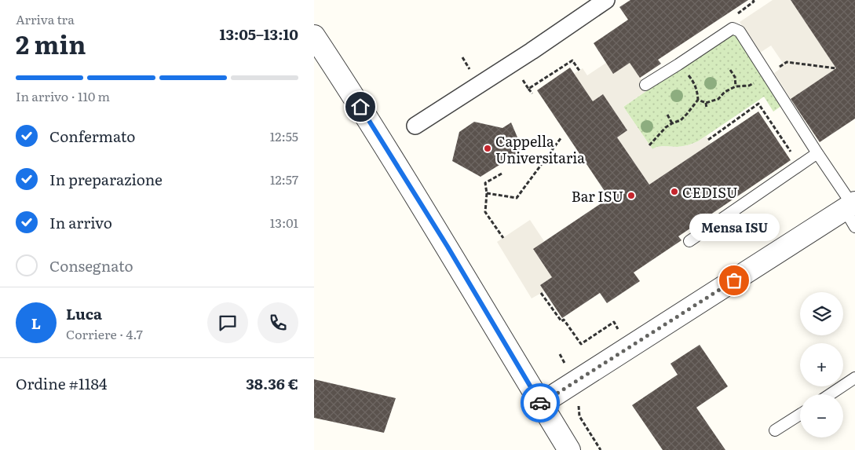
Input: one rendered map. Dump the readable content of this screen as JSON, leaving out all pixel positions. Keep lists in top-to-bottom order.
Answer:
{
  "places": [
    "Cappella Universitaria",
    "CEDISU",
    "Bar ISU",
    "Mensa ISU"
  ],
  "page": {
    "heading": ["2 min", "Arriva tra", "13:05–13:10"],
    "panel": [
      "Luca",
      "Corriere · 4.7",
      "Ordine #1184",
      "38.36 €"
    ],
    "bar": "In arrivo · 110 m",
    "list": [
      ["Confermato", "12:55"],
      ["In preparazione", "12:57"],
      ["In arrivo", "13:01"],
      "Consegnato"
    ],
    "bubble": "Mensa ISU",
    "map_buttons": ["+", "−"],
    "round": "L"
  }
}
